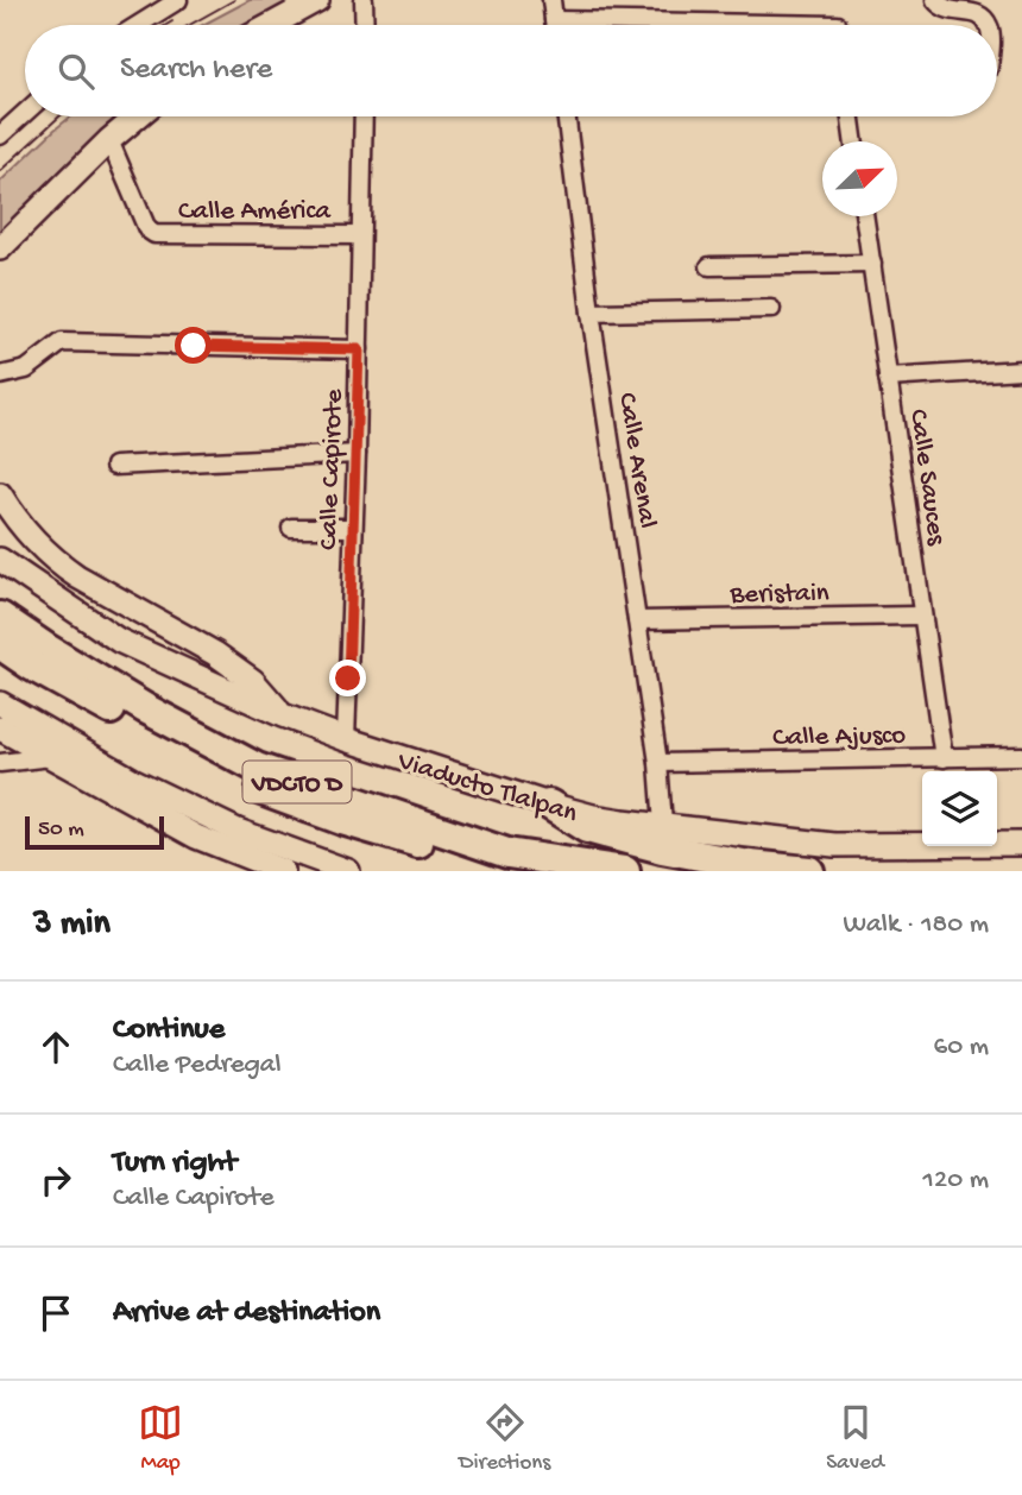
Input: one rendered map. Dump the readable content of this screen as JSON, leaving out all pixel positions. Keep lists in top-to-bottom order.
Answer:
{
  "streets": {
    "highway": ["VDCTO D", "Viaducto Tlalpan"],
    "street": [
      "Calle América",
      "Calle Arenal",
      "Calle Capirote",
      "Calle Sauces",
      "Beristain",
      "Calle Ajusco"
    ]
  },
  "crossings": [
    ["Calle América", "Calle Capirote"],
    ["Calle Arenal", "Beristain"],
    ["Calle Arenal", "Calle Ajusco"],
    ["Calle Arenal", "Viaducto Tlalpan"],
    ["Calle Capirote", "Viaducto Tlalpan"],
    ["Calle Sauces", "Beristain"],
    ["Calle Sauces", "Calle Ajusco"]
  ],
  "scale_bar": "50 m",
  "north": "top right",
  "page": {
    "search": "Search here",
    "scale": "50 m",
    "heading": ["3 min", "Walk · 180 m"],
    "list": [
      ["Continue", "Calle Pedregal", "60 m"],
      ["Turn right", "Calle Capirote", "120 m"],
      "Arrive at destination"
    ],
    "nav": ["Map", "Directions", "Saved"]
  }
}
